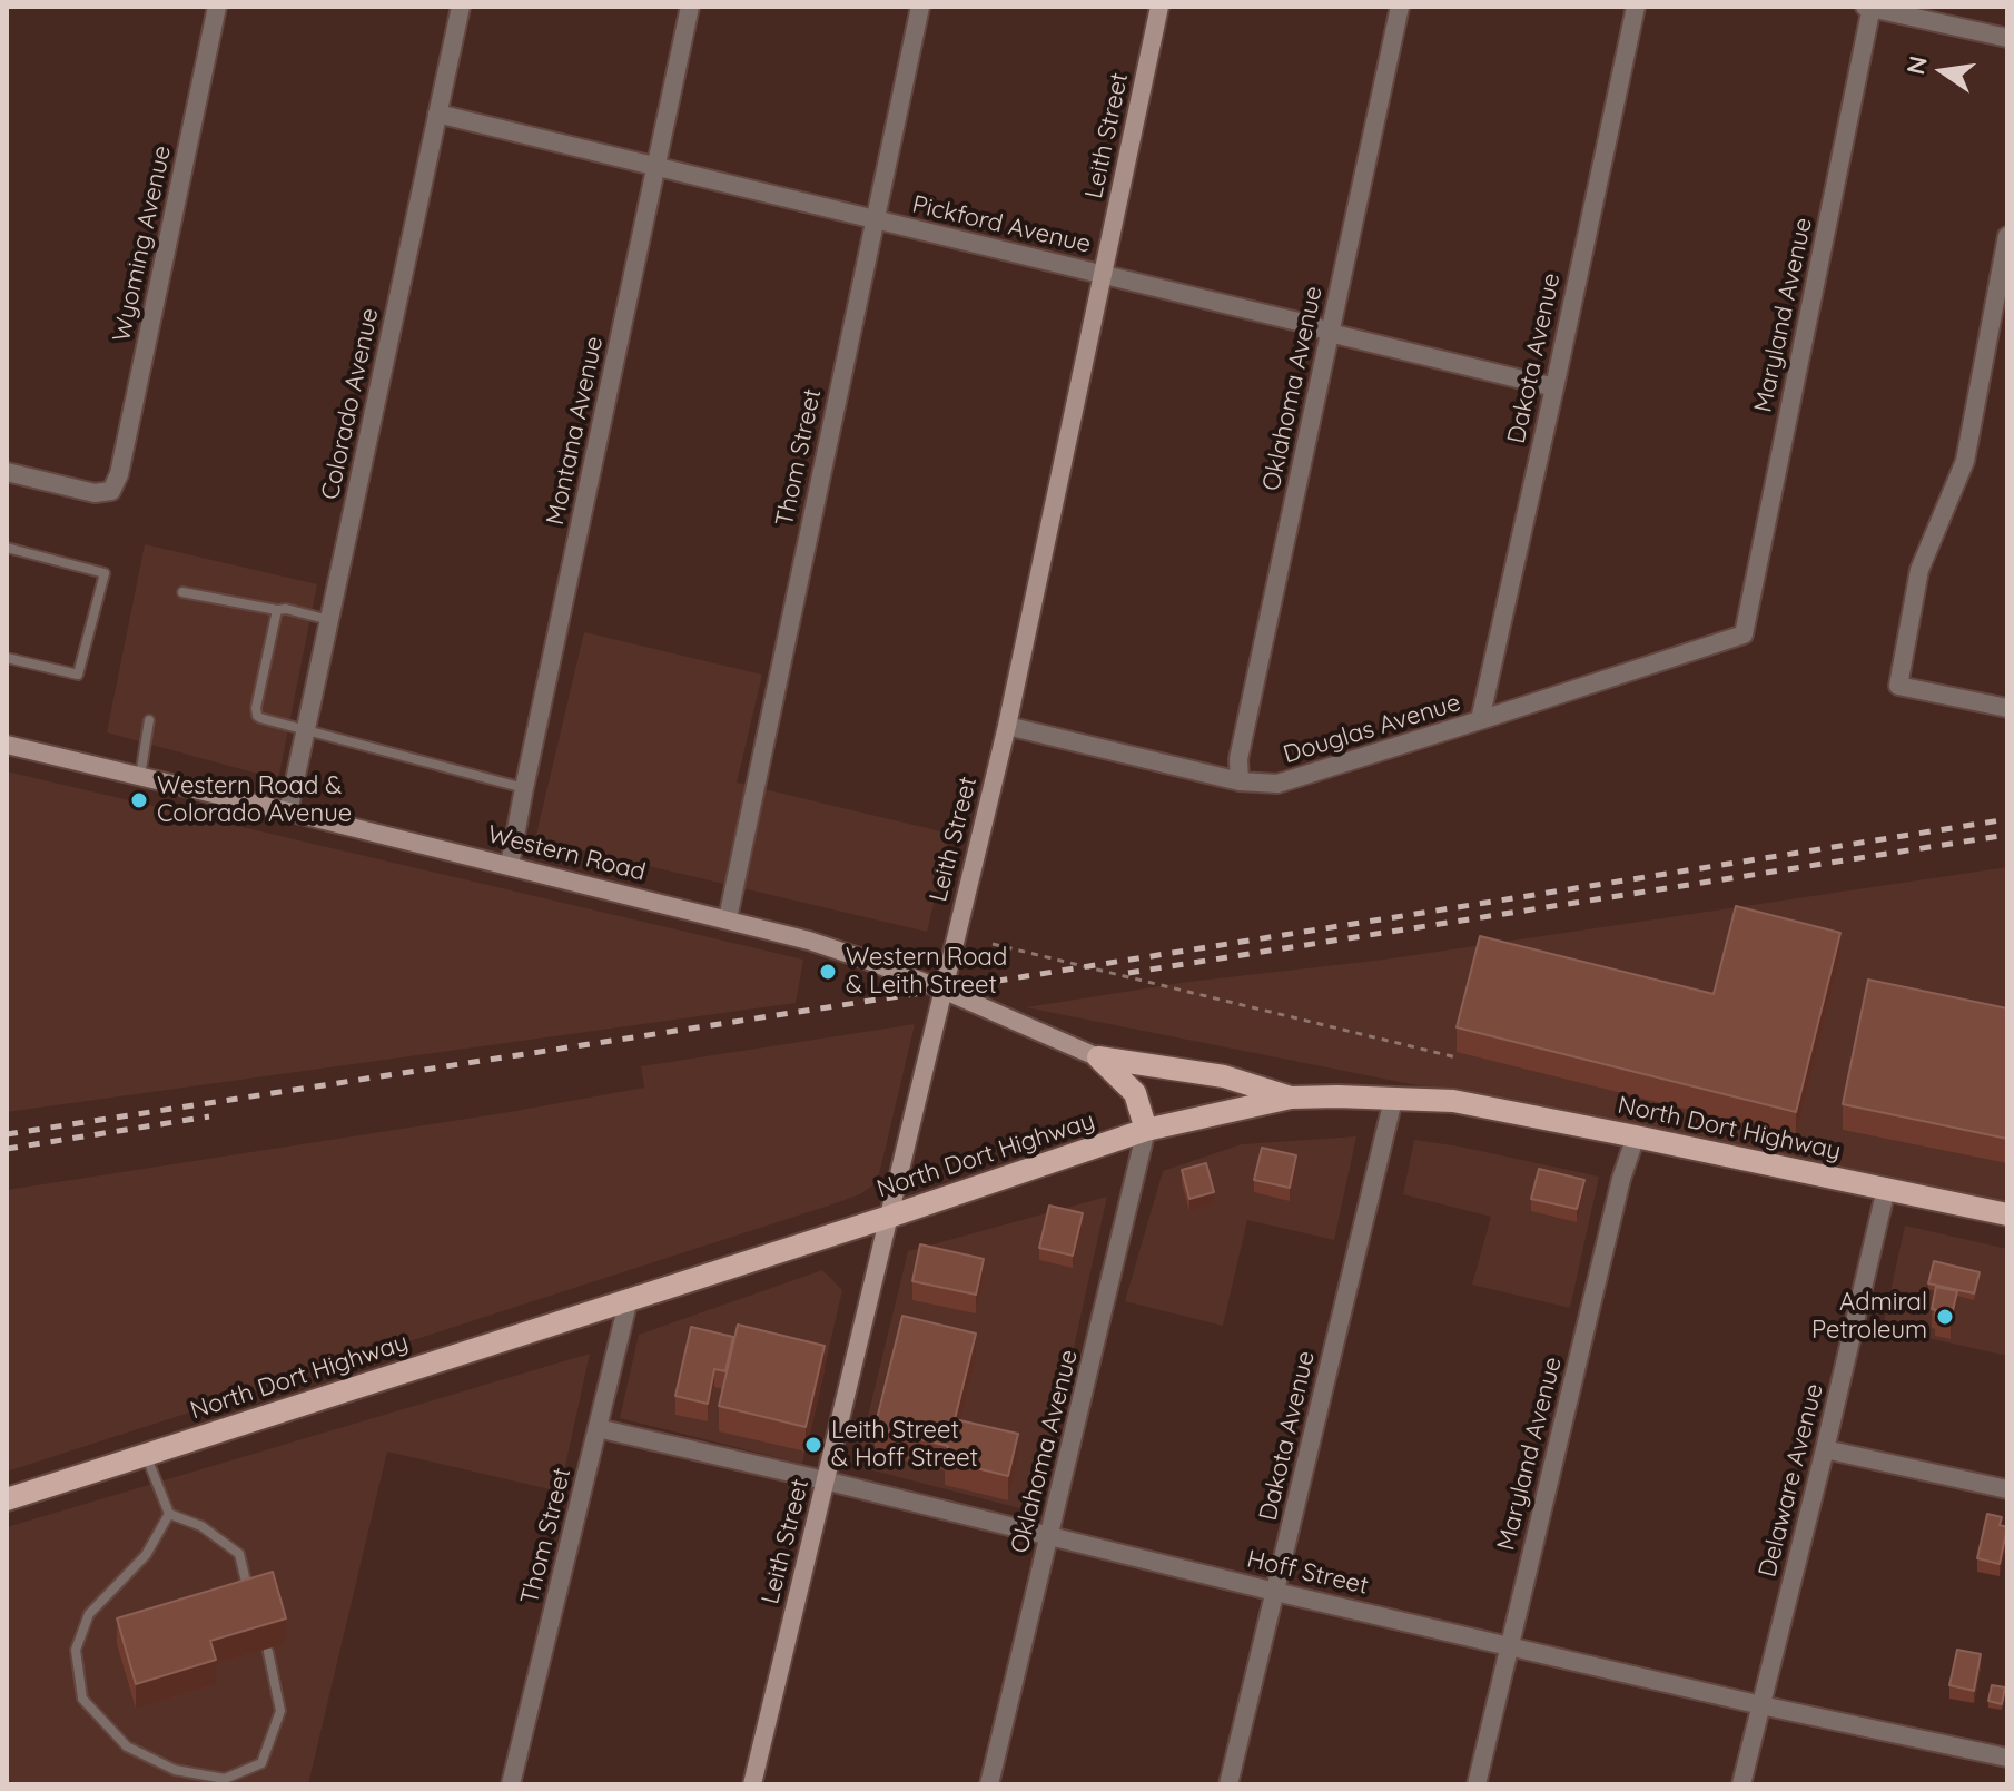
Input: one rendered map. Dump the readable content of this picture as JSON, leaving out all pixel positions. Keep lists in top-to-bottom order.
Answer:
{
  "streets": {
    "main road": ["North Dort Highway"],
    "street": [
      "Leith Street",
      "Pickford Avenue",
      "Wyoming Avenue",
      "Maryland Avenue",
      "Dakota Avenue",
      "Oklahoma Avenue",
      "Colorado Avenue",
      "Montana Avenue",
      "Thom Street",
      "Douglas Avenue",
      "Western Road",
      "Delaware Avenue",
      "Hoff Street"
    ]
  },
  "crossings": [
    ["Leith Street", "Pickford Avenue"],
    ["Leith Street", "Douglas Avenue"],
    ["Leith Street", "Western Road"],
    ["Leith Street", "North Dort Highway"],
    ["Leith Street", "Hoff Street"],
    ["Pickford Avenue", "Dakota Avenue"],
    ["Pickford Avenue", "Oklahoma Avenue"],
    ["Pickford Avenue", "Colorado Avenue"],
    ["Pickford Avenue", "Montana Avenue"],
    ["Pickford Avenue", "Thom Street"],
    ["Maryland Avenue", "Douglas Avenue"],
    ["Maryland Avenue", "North Dort Highway"],
    ["Maryland Avenue", "Hoff Street"],
    ["Dakota Avenue", "Douglas Avenue"],
    ["Dakota Avenue", "North Dort Highway"],
    ["Dakota Avenue", "Hoff Street"],
    ["Oklahoma Avenue", "Douglas Avenue"],
    ["Oklahoma Avenue", "North Dort Highway"],
    ["Oklahoma Avenue", "Hoff Street"],
    ["Colorado Avenue", "Western Road"],
    ["Montana Avenue", "Western Road"],
    ["Thom Street", "Western Road"],
    ["Thom Street", "North Dort Highway"],
    ["Thom Street", "Hoff Street"],
    ["North Dort Highway", "Delaware Avenue"],
    ["Delaware Avenue", "Hoff Street"]
  ],
  "places": [
    "Western Road & Colorado Avenue",
    "Western Road & Leith Street",
    "Admiral Petroleum",
    "Leith Street & Hoff Street"
  ],
  "north": "left"
}
